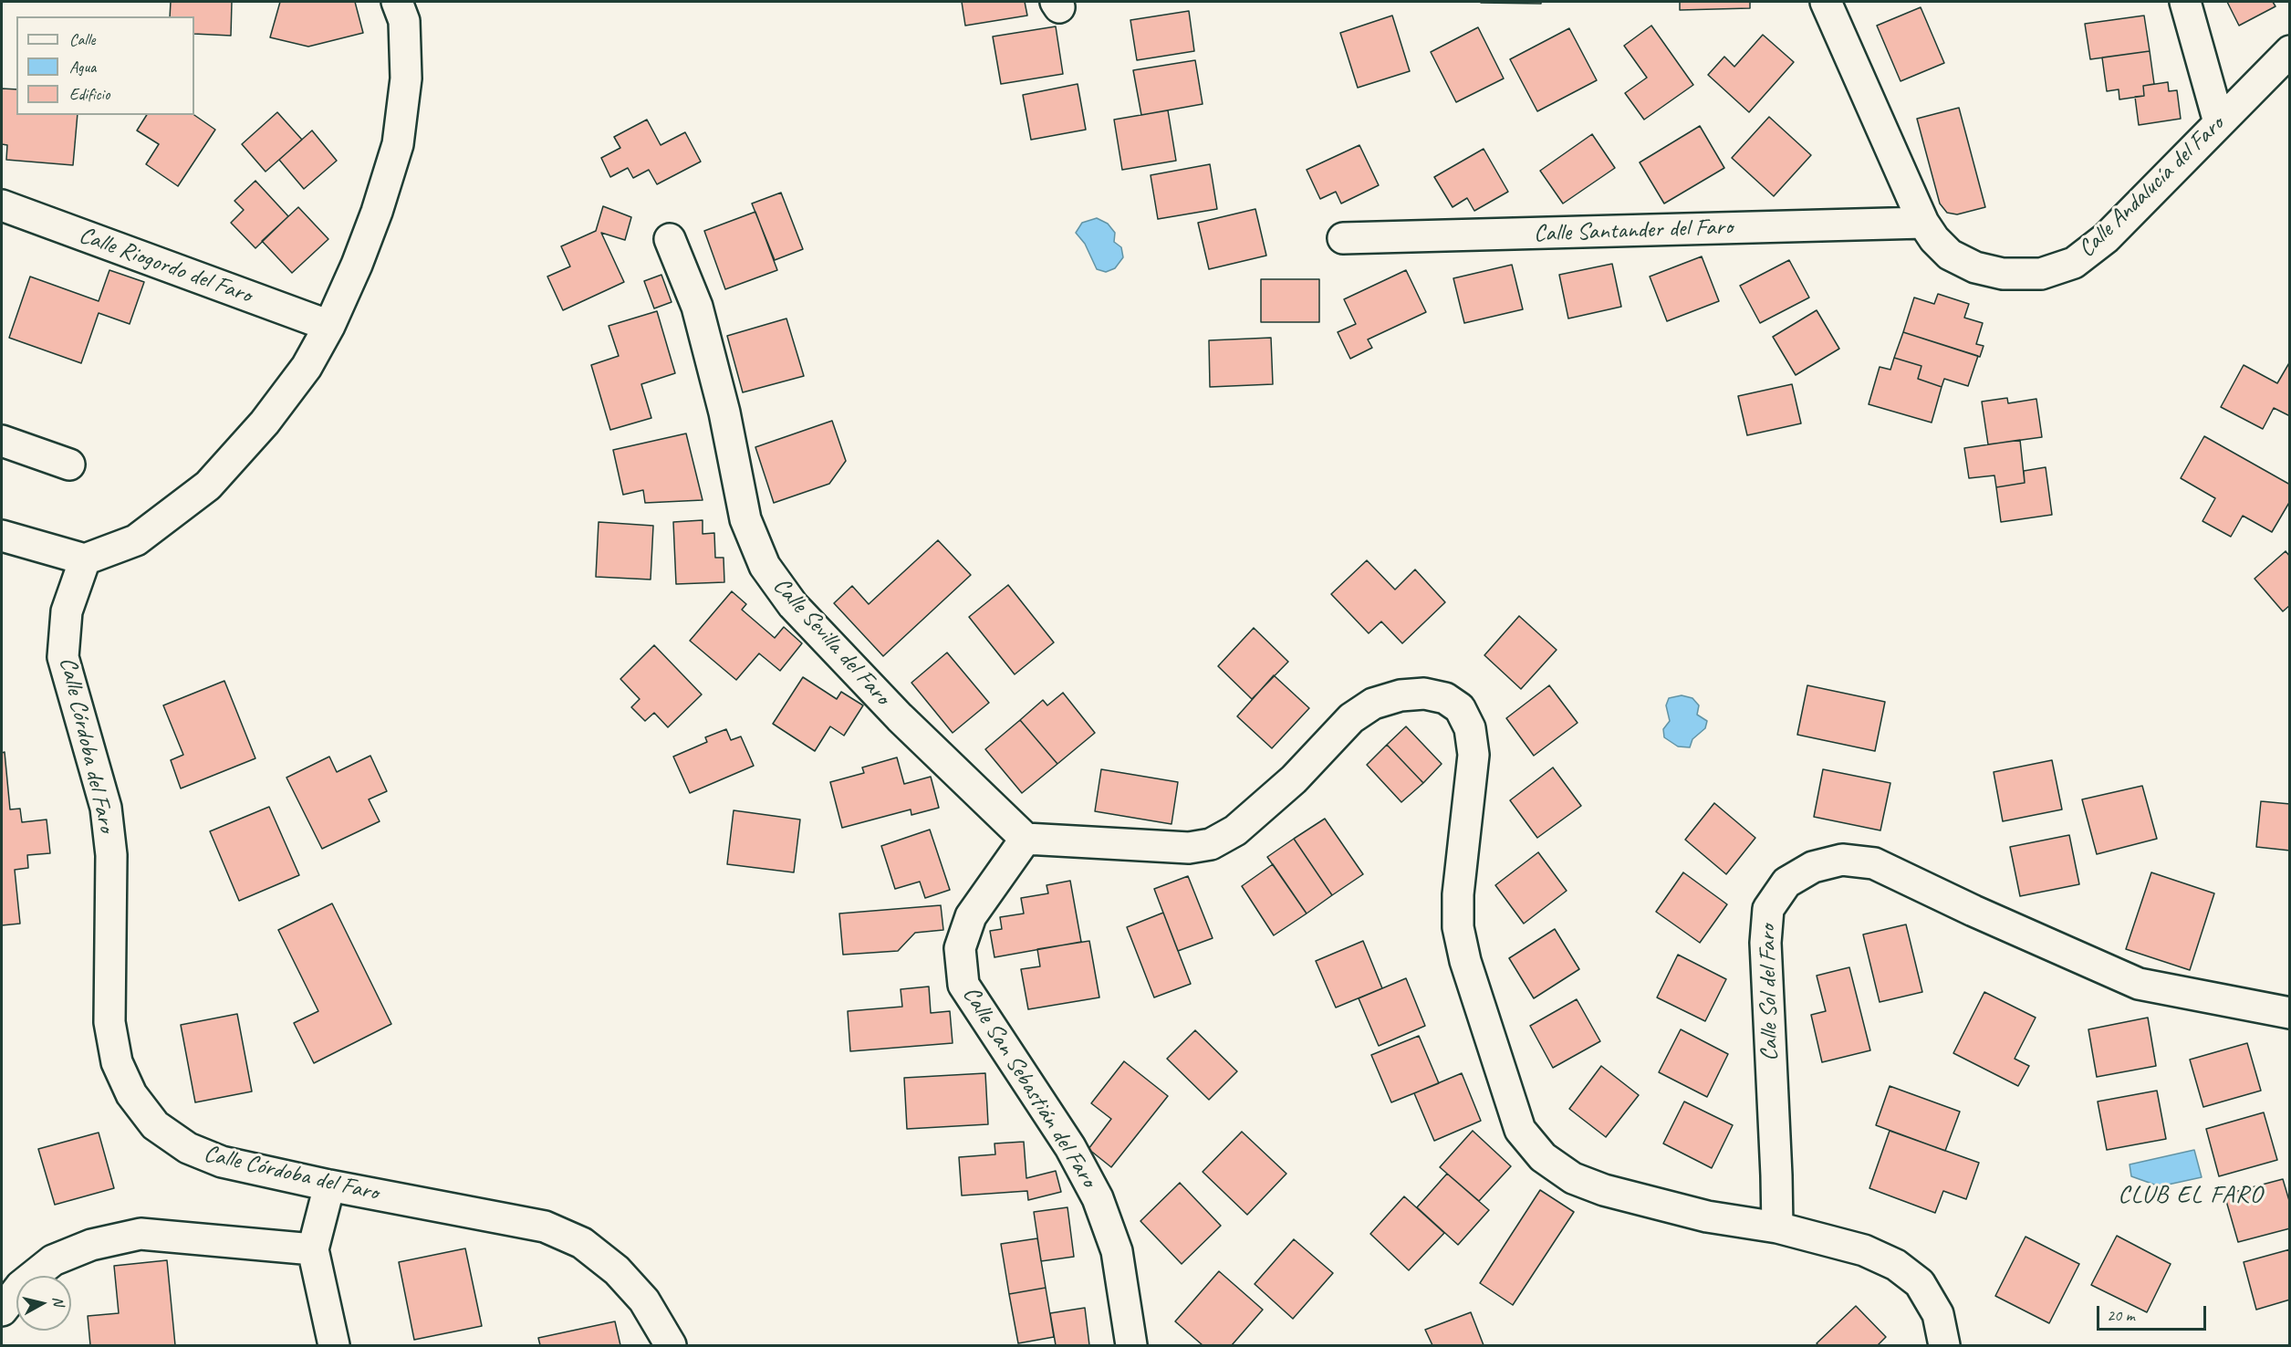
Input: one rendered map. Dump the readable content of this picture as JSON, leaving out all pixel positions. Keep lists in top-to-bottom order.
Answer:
{
  "streets": {
    "street": [
      "Calle Andalucía del Faro",
      "Calle Santander del Faro",
      "Calle Riogordo del Faro",
      "Calle Sevilla del Faro",
      "Calle Córdoba del Faro",
      "Calle Sol del Faro",
      "Calle San Sebastián del Faro"
    ]
  },
  "crossings": [
    ["Calle Andalucía del Faro", "Calle Santander del Faro"],
    ["Calle Sevilla del Faro", "Calle San Sebastián del Faro"]
  ],
  "districts": ["CLUB EL FARO"],
  "legend": ["Calle", "Agua", "Edificio"],
  "scale_bar": "20 m",
  "north": "right"
}
